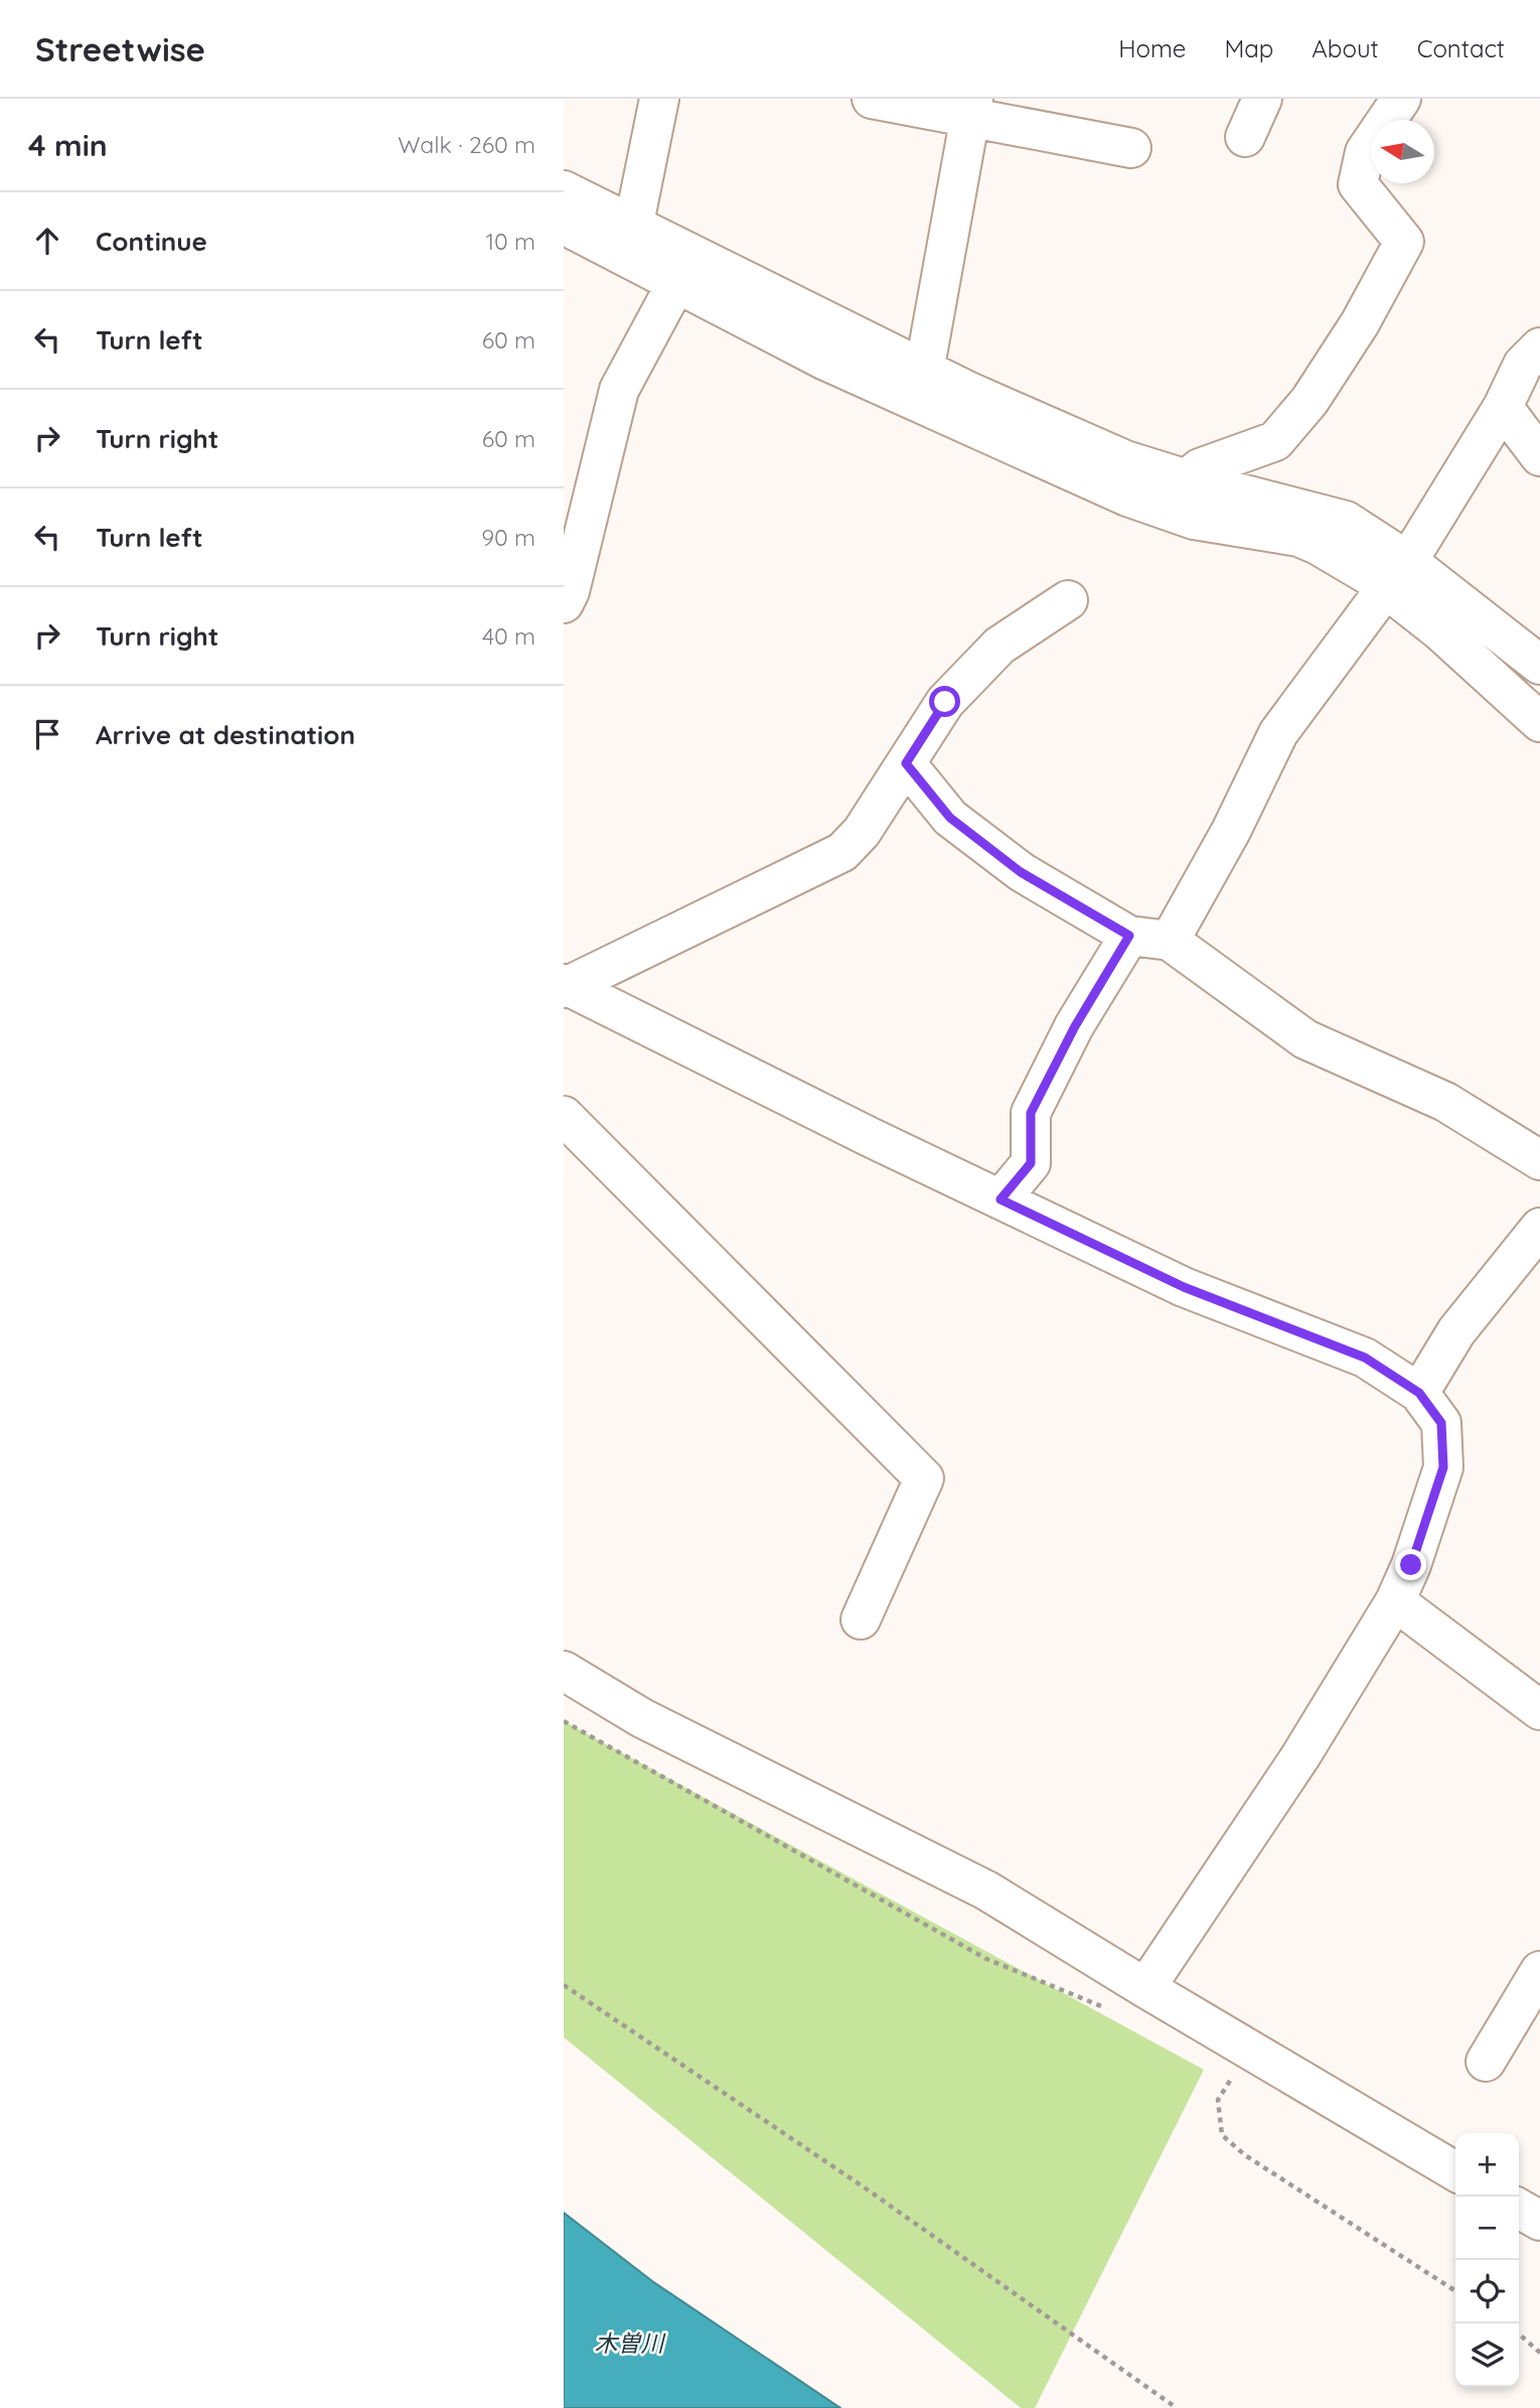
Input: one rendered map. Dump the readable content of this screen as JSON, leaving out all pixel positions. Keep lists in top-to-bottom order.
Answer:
{
  "water": ["木曽川"],
  "north": "left",
  "page": {
    "header": "Streetwise",
    "nav": [
      "Home",
      "Map",
      "About",
      "Contact"
    ],
    "heading": ["4 min", "Walk · 260 m"],
    "list": [
      ["Continue", "10 m"],
      ["Turn left", "60 m"],
      ["Turn right", "60 m"],
      ["Turn left", "90 m"],
      ["Turn right", "40 m"],
      "Arrive at destination"
    ],
    "map_buttons": ["+", "−"]
  }
}
